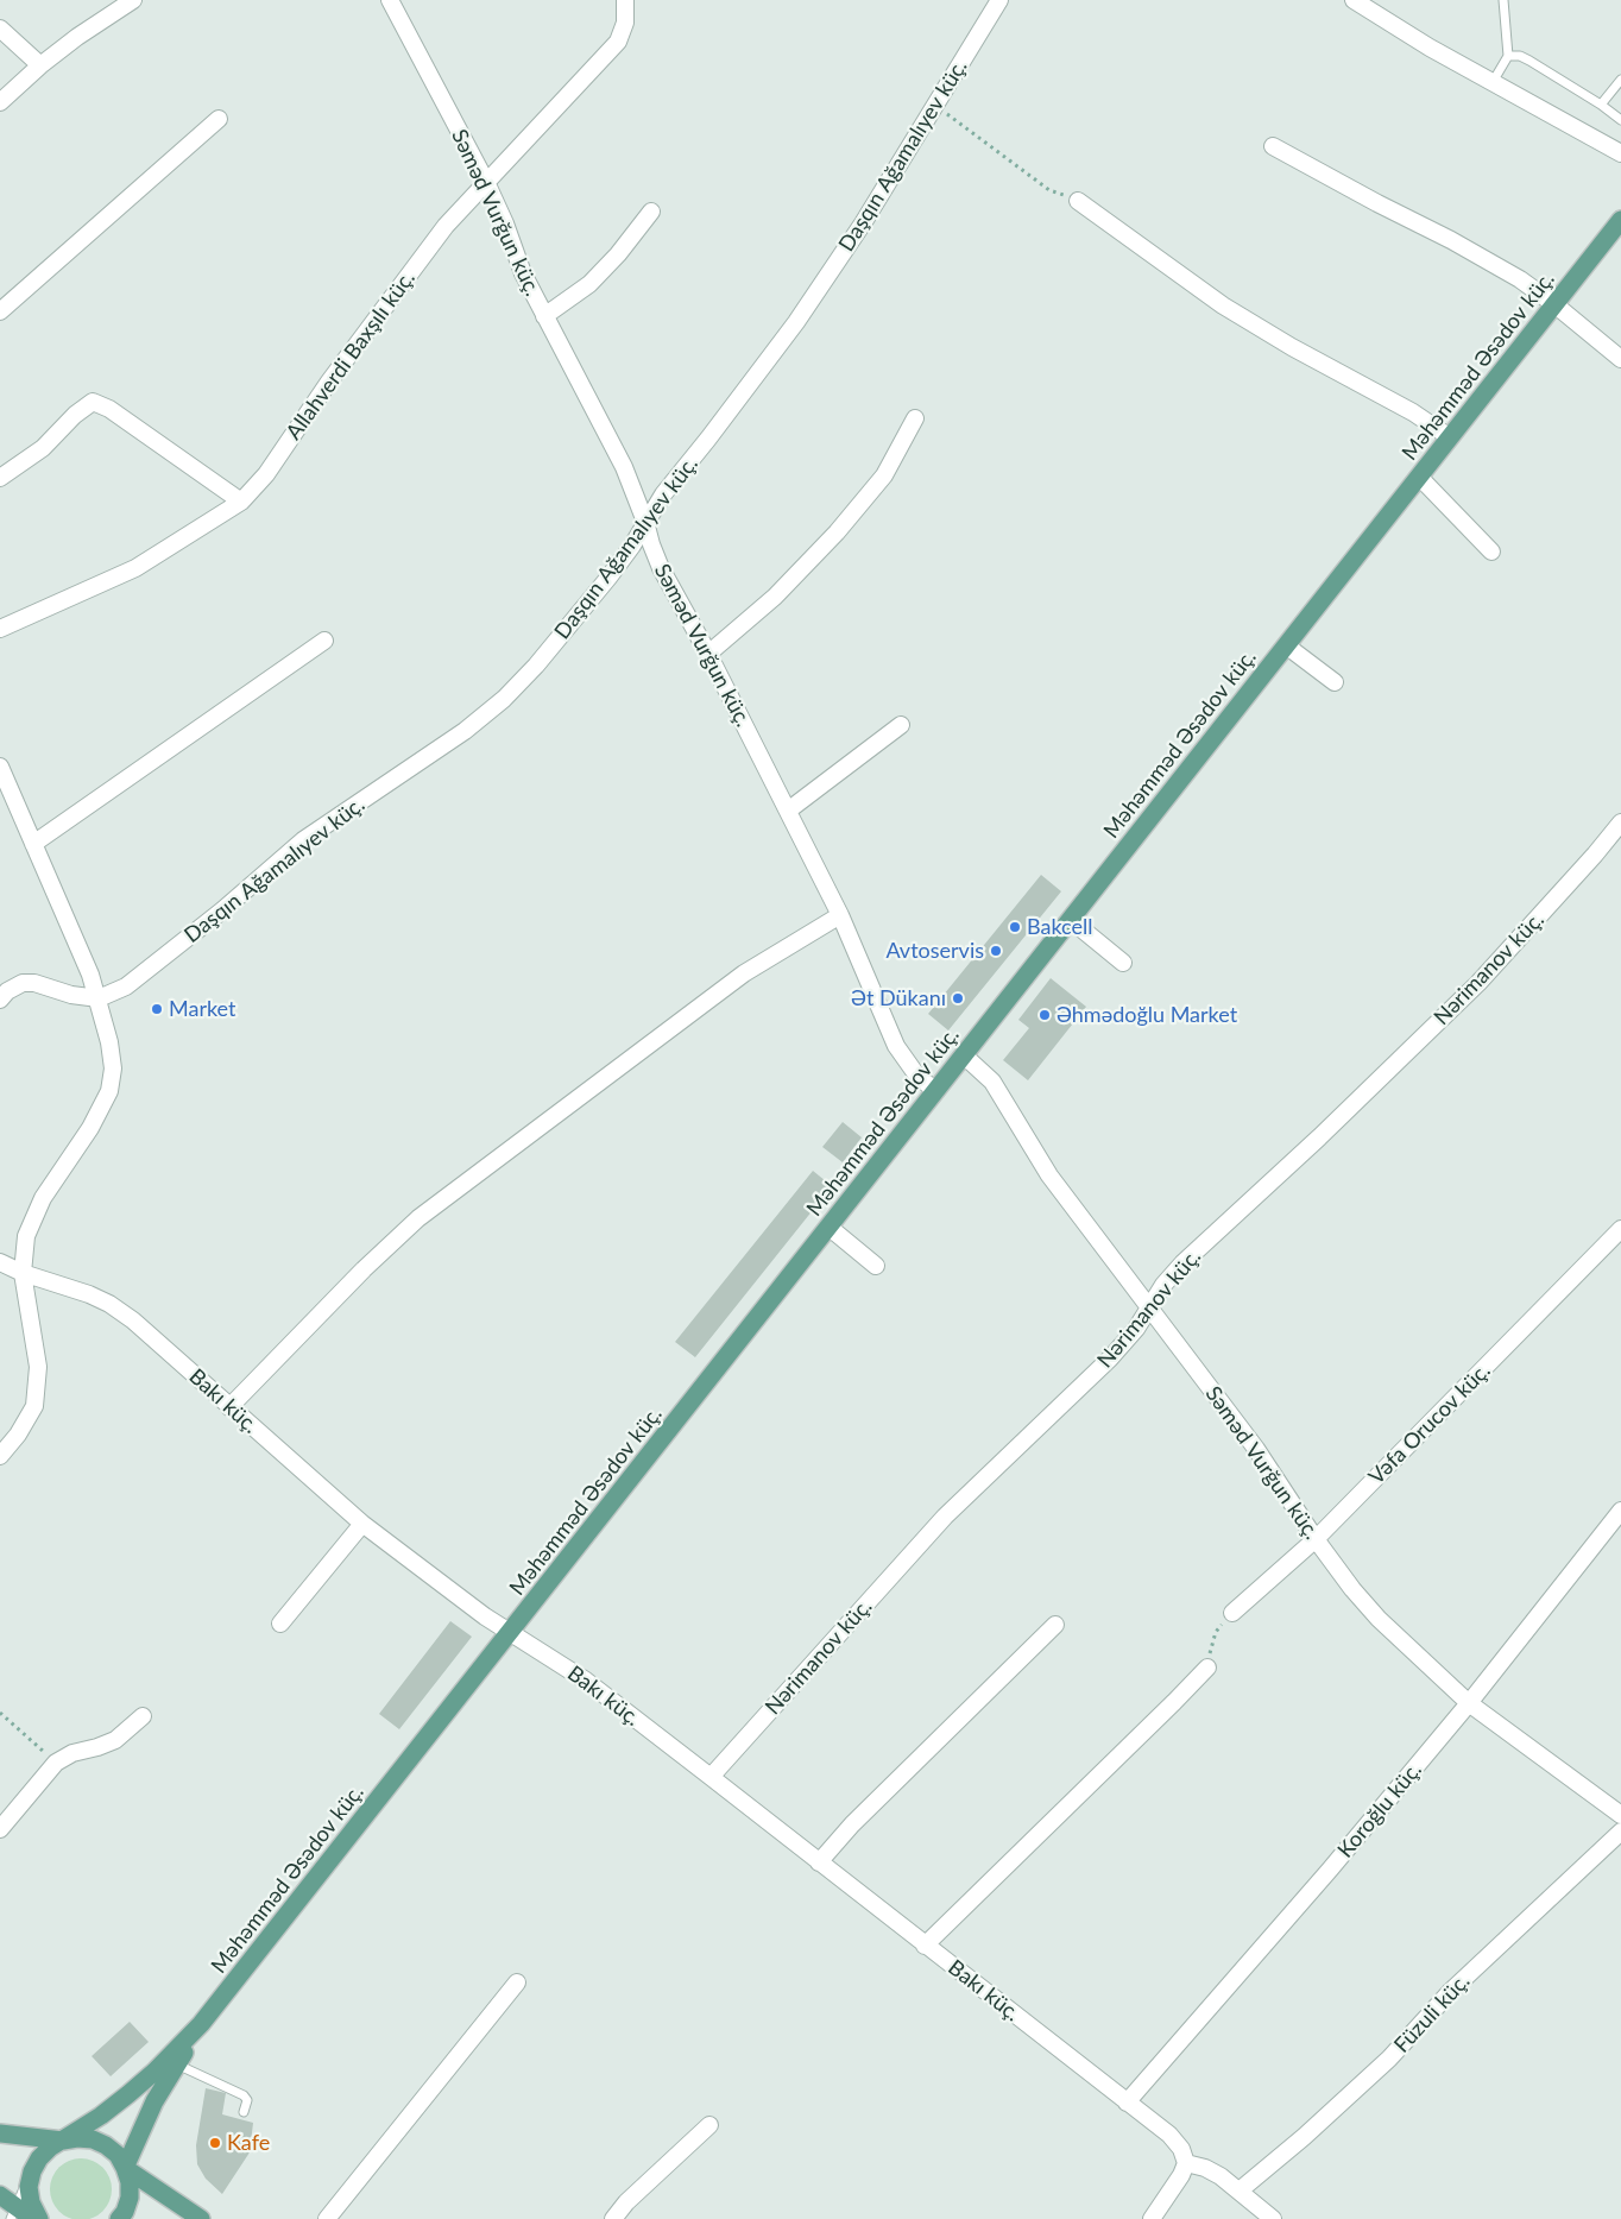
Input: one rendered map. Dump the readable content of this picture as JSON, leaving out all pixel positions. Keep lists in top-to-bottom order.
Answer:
{
  "streets": {
    "main road": ["Məhəmməd Əsədov küç."],
    "street": [
      "Daşqın Ağamalıyev küç.",
      "Səməd Vurğun küç.",
      "Allahverdi Baxşılı küç.",
      "Nərimanov küç.",
      "Bakı küç.",
      "Vəfa Orucov küç.",
      "Koroğlu küç.",
      "Füzuli küç."
    ]
  },
  "crossings": [
    ["Daşqın Ağamalıyev küç.", "Səməd Vurğun küç."],
    ["Səməd Vurğun küç.", "Allahverdi Baxşılı küç."],
    ["Səməd Vurğun küç.", "Məhəmməd Əsədov küç."],
    ["Səməd Vurğun küç.", "Nərimanov küç."],
    ["Səməd Vurğun küç.", "Vəfa Orucov küç."],
    ["Səməd Vurğun küç.", "Koroğlu küç."],
    ["Məhəmməd Əsədov küç.", "Bakı küç."],
    ["Nərimanov küç.", "Bakı küç."],
    ["Bakı küç.", "Koroğlu küç."]
  ],
  "places": [
    "Bakcell",
    "Avtoservis",
    "Ət Dükanı",
    "Market",
    "Əhmədoğlu Market",
    "Kafe"
  ]
}
